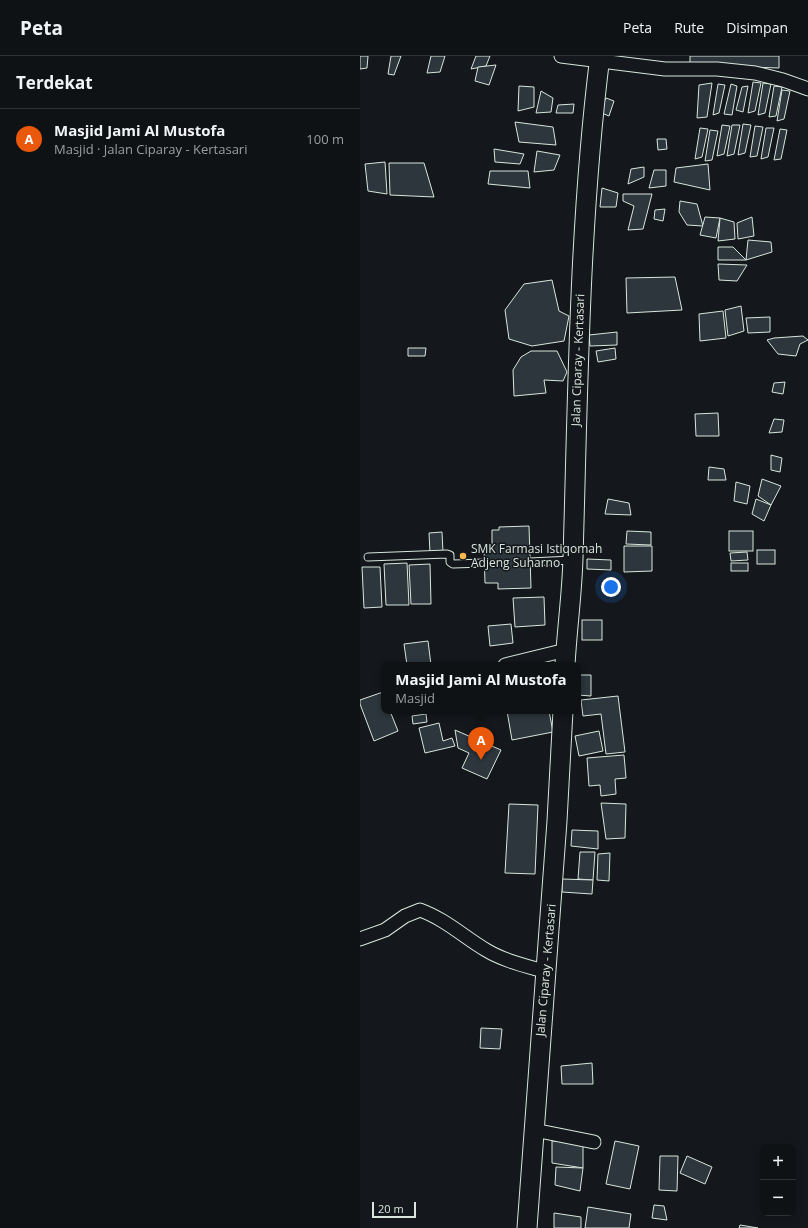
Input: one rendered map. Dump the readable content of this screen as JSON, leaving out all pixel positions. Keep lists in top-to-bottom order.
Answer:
{
  "streets": {
    "main road": ["Jalan Ciparay - Kertasari"]
  },
  "places": ["SMK Farmasi Istiqomah Adjeng Suharno"],
  "scale_bar": "20 m",
  "page": {
    "header": "Peta",
    "nav": ["Peta", "Rute", "Disimpan"],
    "heading": "Terdekat",
    "list": [
      {
        "mark": "A",
        "name": "Masjid Jami Al Mustofa",
        "note": "Masjid · Jalan Ciparay - Kertasari",
        "value": "100 m"
      }
    ],
    "popup": ["Masjid Jami Al Mustofa", "Masjid"],
    "pins": "A",
    "map_buttons": ["+", "−"],
    "scale": "20 m"
  }
}
